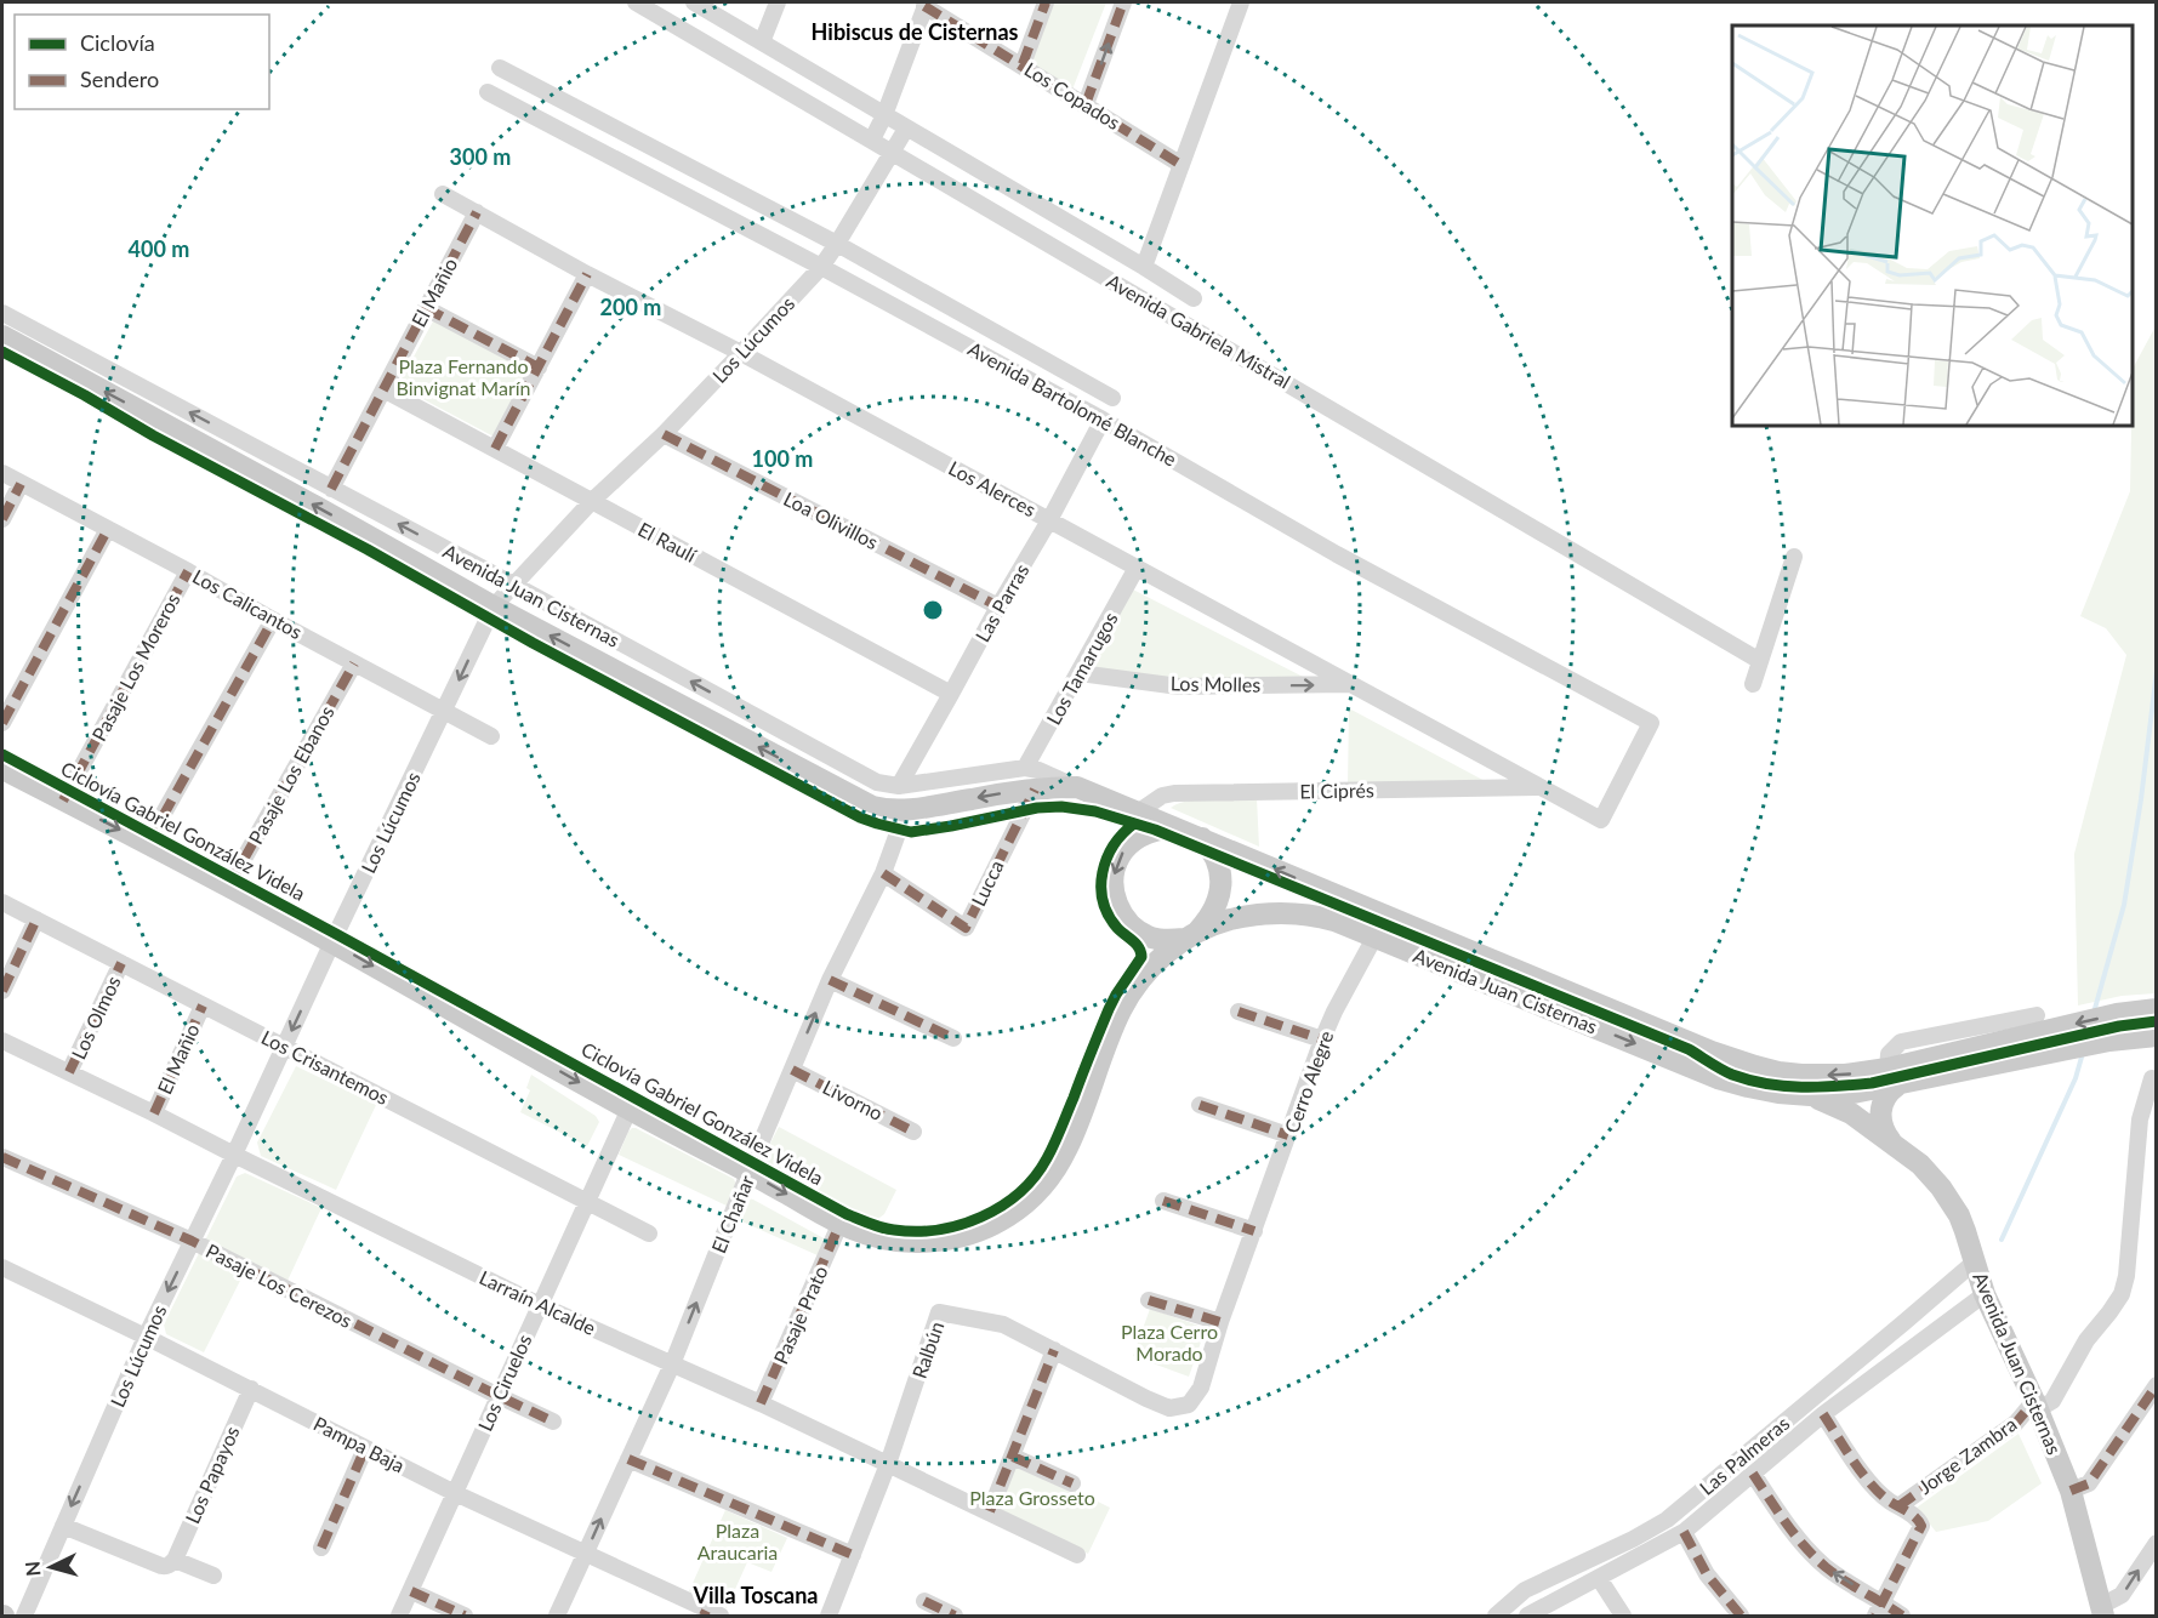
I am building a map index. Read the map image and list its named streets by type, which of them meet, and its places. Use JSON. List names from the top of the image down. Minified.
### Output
{"streets":{"main road":["Avenida Juan Cisternas"],"street":["Los Copados","El Mañio","Avenida Gabriela Mistral","Los Lúcumos","Avenida Bartolomé Blanche","Los Alerces","Loa Olivillos","El Raulí","Las Parras","Los Calicantos","Pasaje Los Moreros","Los Tamarugos","Los Molles","Pasaje Los Ebanos","El Ciprés","Lucca","Los Olmos","Los Crisantemos","Cerro Alegre","Livorno","El Chañar","Pasaje Los Cerezos","Larraín Alcalde","Pasaje Prato","Ralbún","Los Ciruelos","Pampa Baja","Las Palmeras","Jorge Zambra","Los Papayos"],"cycle path":["Ciclovía Gabriel González Videla"]},"crossings":[["El Mañio","Los Alerces"],["El Mañio","El Raulí"],["El Mañio","Avenida Juan Cisternas"],["El Mañio","Los Crisantemos"],["El Mañio","Larraín Alcalde"],["Avenida Gabriela Mistral","Los Lúcumos"],["Los Lúcumos","Avenida Bartolomé Blanche"],["Los Lúcumos","Los Alerces"],["Los Lúcumos","Loa Olivillos"],["Los Lúcumos","El Raulí"],["Los Lúcumos","Avenida Juan Cisternas"],["Los Lúcumos","Los Calicantos"],["Los Lúcumos","Los Crisantemos"],["Los Lúcumos","Pasaje Los Cerezos"],["Los Lúcumos","Larraín Alcalde"],["Los Lúcumos","Pampa Baja"],["Avenida Bartolomé Blanche","Los Alerces"],["Avenida Bartolomé Blanche","Las Parras"],["Los Alerces","Las Parras"],["Los Alerces","Los Tamarugos"],["Los Alerces","Los Molles"],["Los Alerces","El Ciprés"],["Loa Olivillos","Las Parras"],["El Raulí","Las Parras"],["Avenida Juan Cisternas","Las Parras"],["Avenida Juan Cisternas","Los Tamarugos"],["Avenida Juan Cisternas","El Ciprés"],["Avenida Juan Cisternas","Lucca"],["Avenida Juan Cisternas","Cerro Alegre"],["Avenida Juan Cisternas","El Chañar"],["Avenida Juan Cisternas","Las Palmeras"],["Avenida Juan Cisternas","Jorge Zambra"],["Los Calicantos","Pasaje Los Moreros"],["Los Calicantos","Pasaje Los Ebanos"],["Los Tamarugos","Los Molles"],["Lucca","El Chañar"],["Los Olmos","Los Crisantemos"],["Los Olmos","Larraín Alcalde"],["Los Crisantemos","Los Ciruelos"],["Cerro Alegre","Ralbún"],["Livorno","El Chañar"],["El Chañar","Larraín Alcalde"],["El Chañar","Pampa Baja"],["Pasaje Los Cerezos","Los Ciruelos"],["Larraín Alcalde","Pasaje Prato"],["Larraín Alcalde","Ralbún"],["Larraín Alcalde","Los Ciruelos"],["Los Ciruelos","Pampa Baja"],["Pampa Baja","Los Papayos"]],"one_way":["Los Molles","El Chañar"],"districts":["Hibiscus de Cisternas","Villa Toscana"],"parks":["Plaza Fernando Binvignat Marín","Plaza Cerro Morado","Plaza Grosseto","Plaza Araucaria"],"legend":["Ciclovía","Sendero"],"north":"left","rings":["300 m","400 m","200 m","100 m"]}
